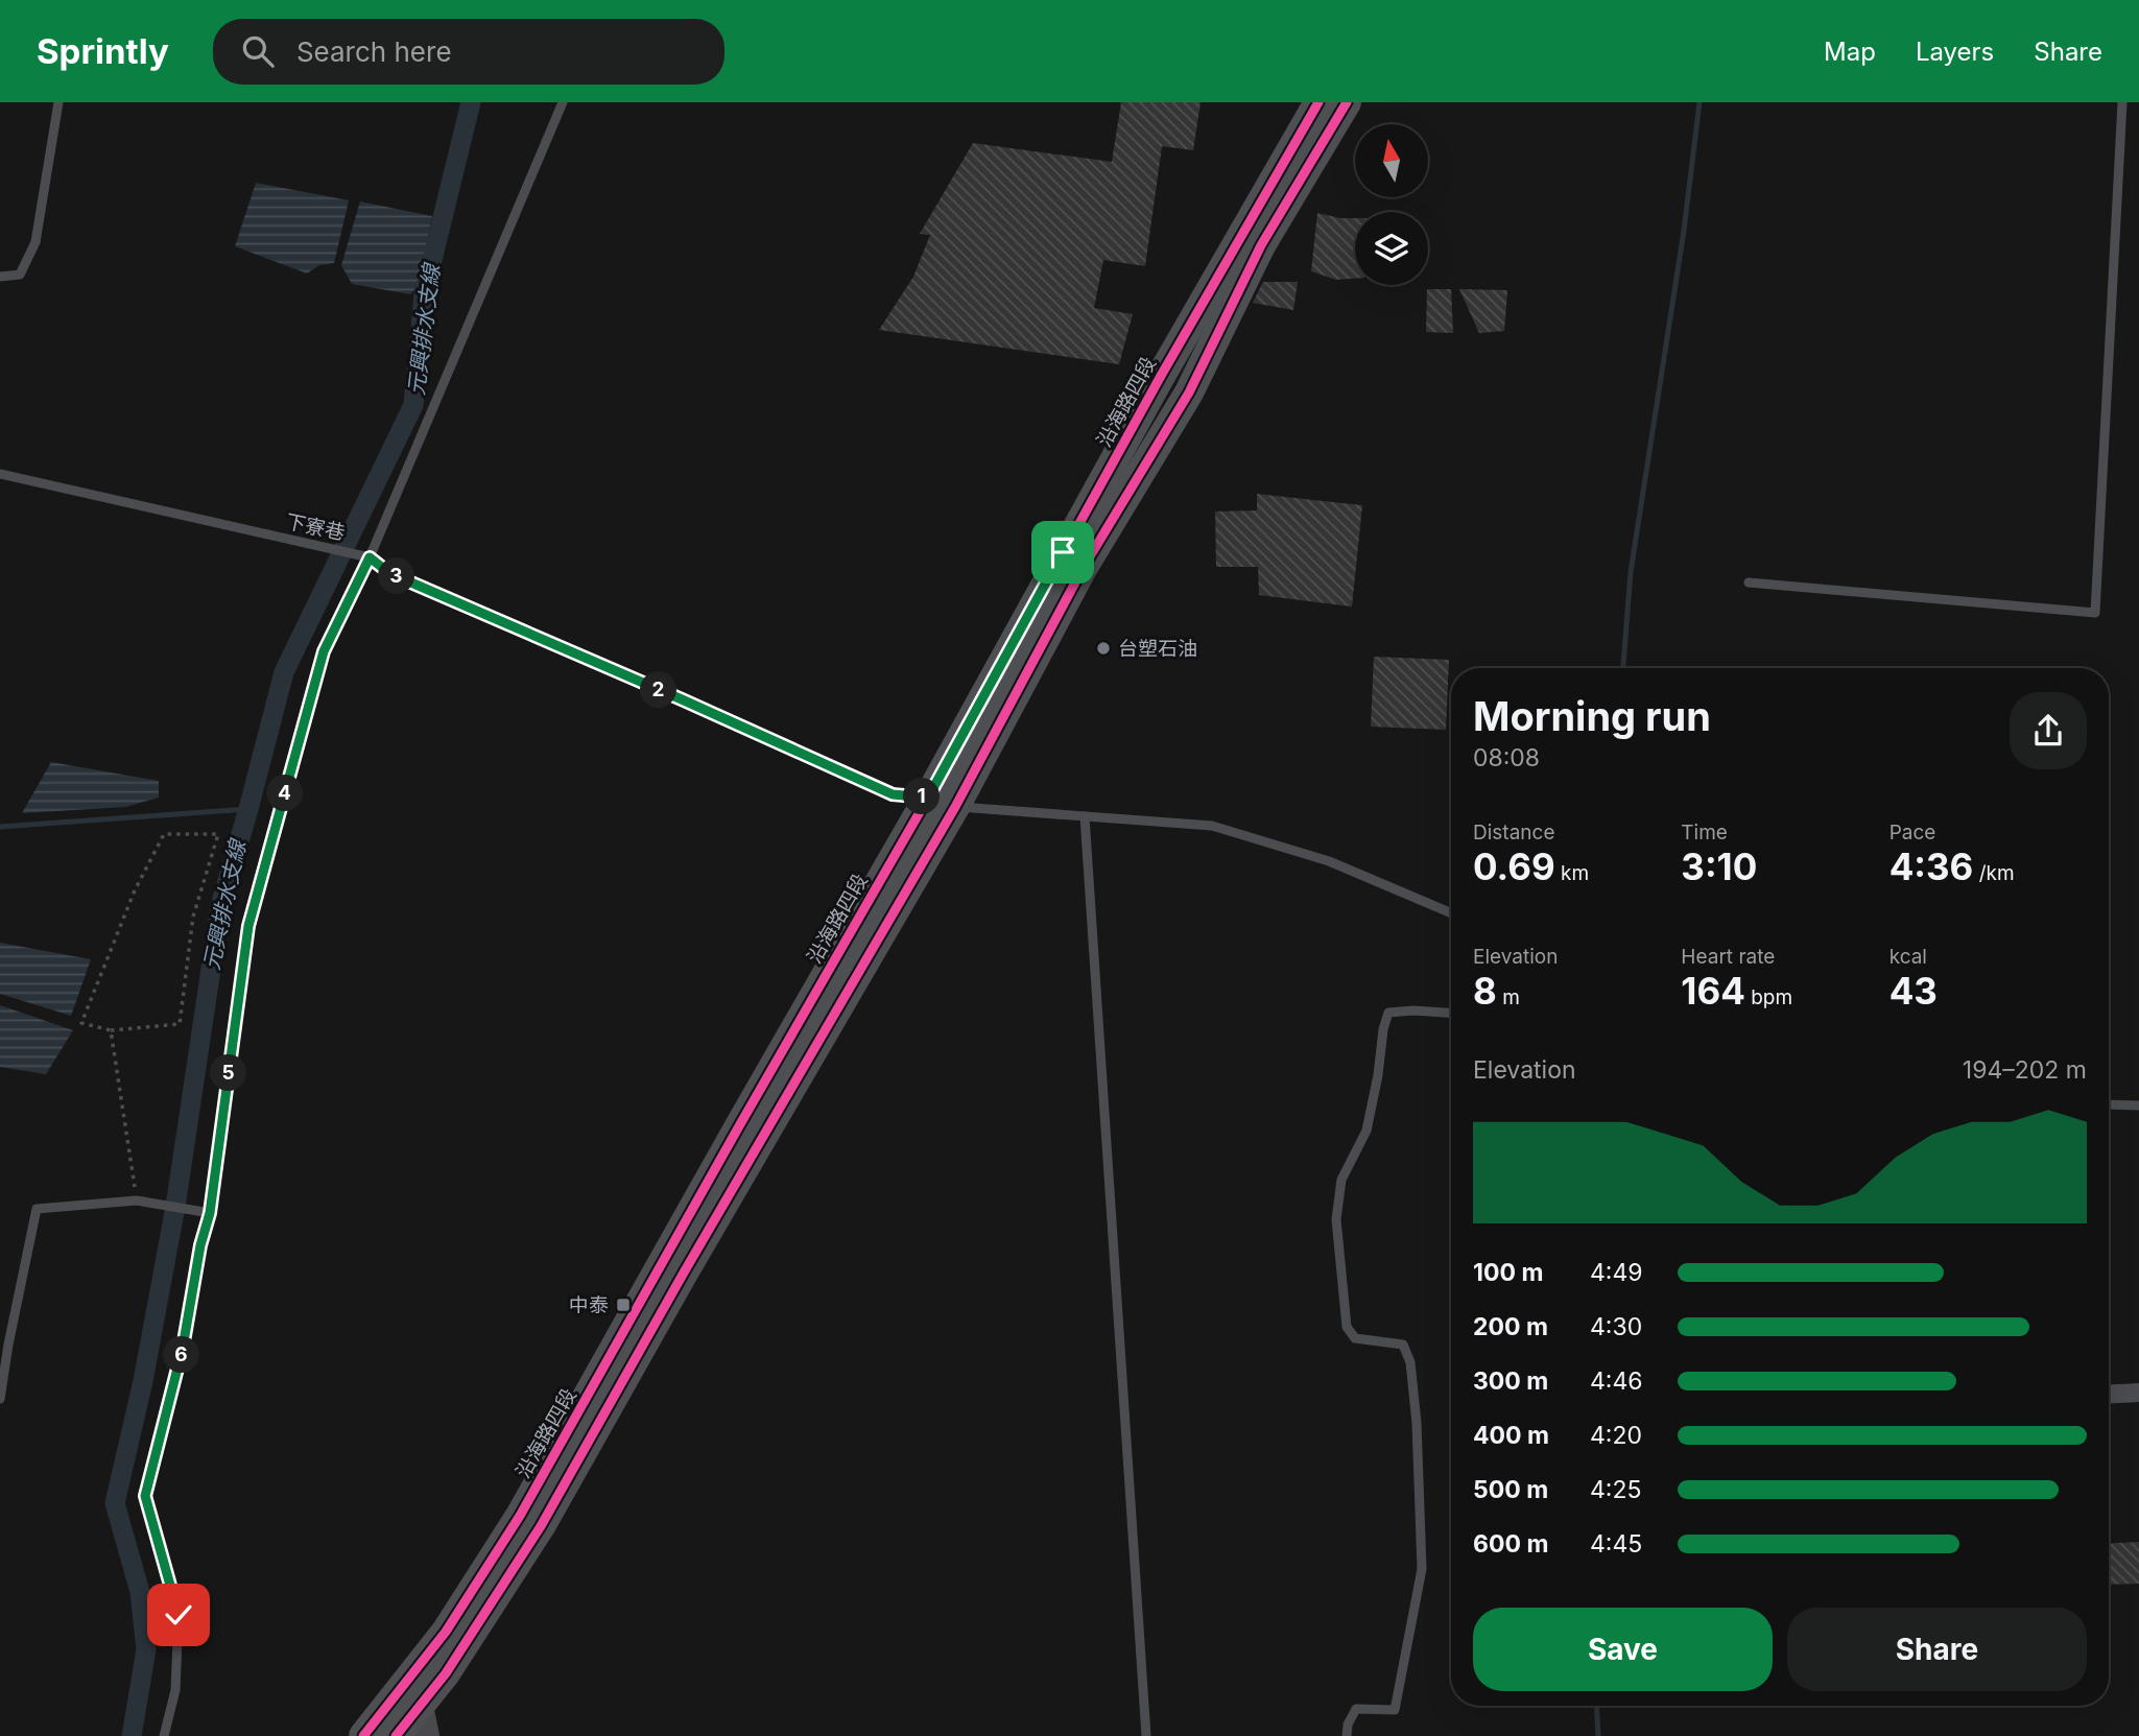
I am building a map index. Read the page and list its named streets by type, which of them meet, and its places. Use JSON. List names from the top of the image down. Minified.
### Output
{"streets":{"main road":["沿海路四段"],"lane":["下寮巷"]},"crossings":[["沿海路四段","下寮巷"]],"water":["元興排水支線"],"places":{"other":["台塑石油"],"transit":["中泰"]},"north":"top","page":{"header":"Sprintly","search":"Search here","nav":["Map","Layers","Share"],"pins":["3","2","4","1","5","6"],"heading":["Morning run","08:08"],"stats":[["Distance","0.69 km"],["Time","3:10"],["Pace","4:36 /km"],["Elevation","8 m"],["Heart rate","164 bpm"],["kcal","43"]],"chart":["Elevation","194–202 m"],"list":[{"name":"100 m","note":"4:49"},{"name":"200 m","note":"4:30"},{"name":"300 m","note":"4:46"},{"name":"400 m","note":"4:20"},{"name":"500 m","note":"4:25"},{"name":"600 m","note":"4:45"}],"buttons":["Save","Share"]}}
